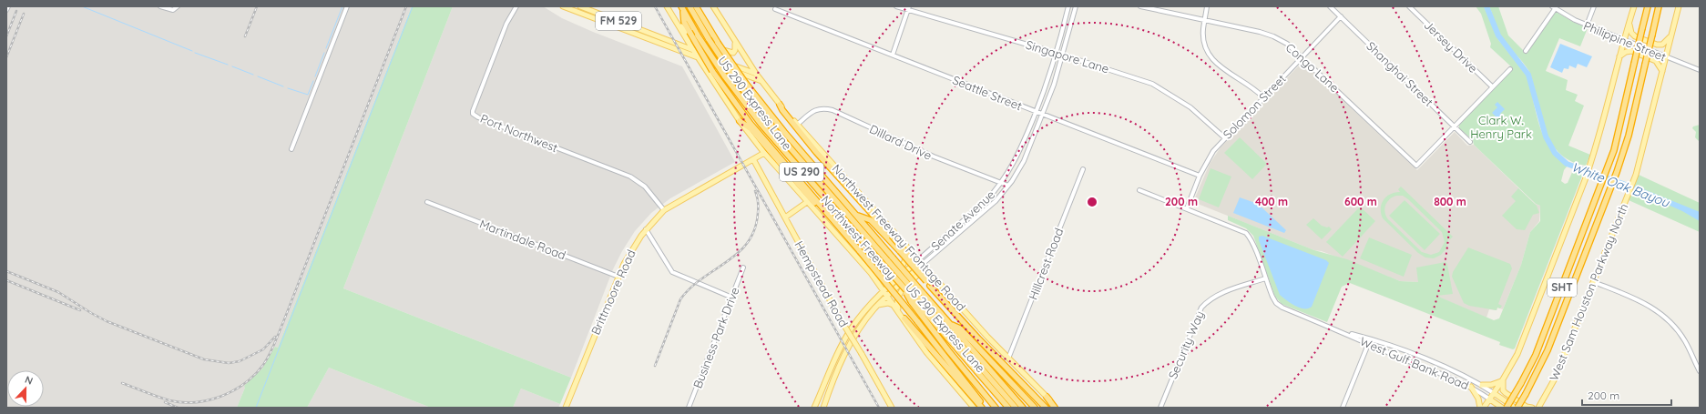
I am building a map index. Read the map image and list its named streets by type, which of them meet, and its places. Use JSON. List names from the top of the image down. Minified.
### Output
{"streets":{"highway":["US 290 Express Lane","US 290","Northwest Freeway","SHT"],"main road":["FM 529","Senate Avenue","Northwest Freeway Frontage Road","Hempstead Road","Brittmoore Road","West Sam Houston Parkway North","West Gulf Bank Road"],"street":["Philippine Street","Jersey Drive","Singapore Lane","Congo Lane","Shanghai Street","Seattle Street","Solomon Street","Port Northwest","Dillard Drive","Martindale Road","Hillcrest Road","Business Park Drive","Security Way"]},"crossings":[["FM 529","Northwest Freeway Frontage Road"],["Philippine Street","West Sam Houston Parkway North"],["Singapore Lane","Solomon Street"],["Singapore Lane","Senate Avenue"],["Congo Lane","Shanghai Street"],["Congo Lane","Solomon Street"],["Shanghai Street","Solomon Street"],["Seattle Street","Solomon Street"],["Seattle Street","Senate Avenue"],["US 290 Express Lane","Northwest Freeway"],["Solomon Street","West Gulf Bank Road"],["Port Northwest","Brittmoore Road"],["Dillard Drive","Senate Avenue"],["Dillard Drive","Northwest Freeway Frontage Road"],["Senate Avenue","Northwest Freeway Frontage Road"],["Northwest Freeway Frontage Road","Hillcrest Road"],["Martindale Road","Brittmoore Road"],["Hempstead Road","Brittmoore Road"],["SHT","West Gulf Bank Road"],["Security Way","West Gulf Bank Road"]],"water":["White Oak Bayou"],"parks":["Clark W. Henry Park"],"scale_bar":"200 m","north":"top","rings":["200 m","400 m","600 m","800 m"]}
